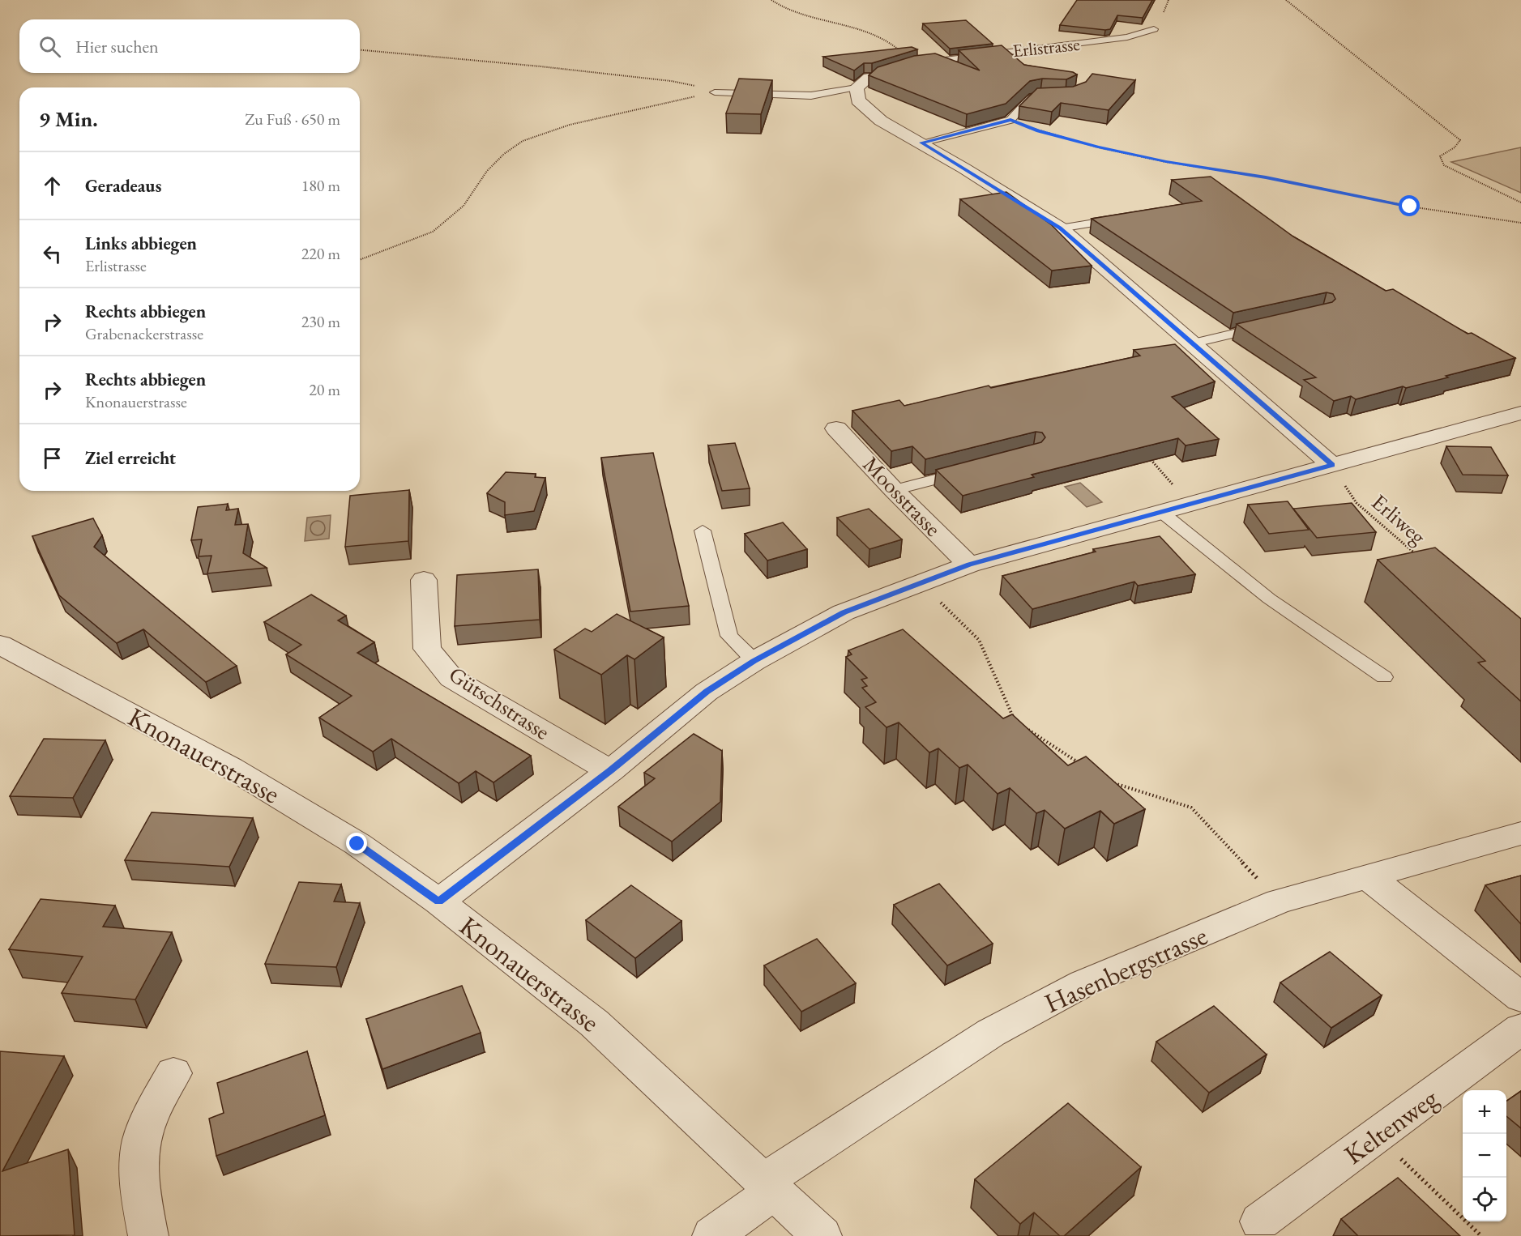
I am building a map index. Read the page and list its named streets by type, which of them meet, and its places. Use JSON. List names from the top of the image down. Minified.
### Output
{"streets":{"street":["Moosstrasse","Gütschstrasse","Knonauerstrasse","Hasenbergstrasse","Keltenweg"],"lane":["Erlistrasse"],"path":["Erliweg"]},"crossings":[["Knonauerstrasse","Hasenbergstrasse"]],"page":{"search":"Hier suchen","heading":["9 Min.","Zu Fuß · 650 m"],"list":[["Geradeaus","180 m"],["Links abbiegen","Erlistrasse","220 m"],["Rechts abbiegen","Grabenackerstrasse","230 m"],["Rechts abbiegen","Knonauerstrasse","20 m"],"Ziel erreicht"],"map_buttons":["+","−"]}}
